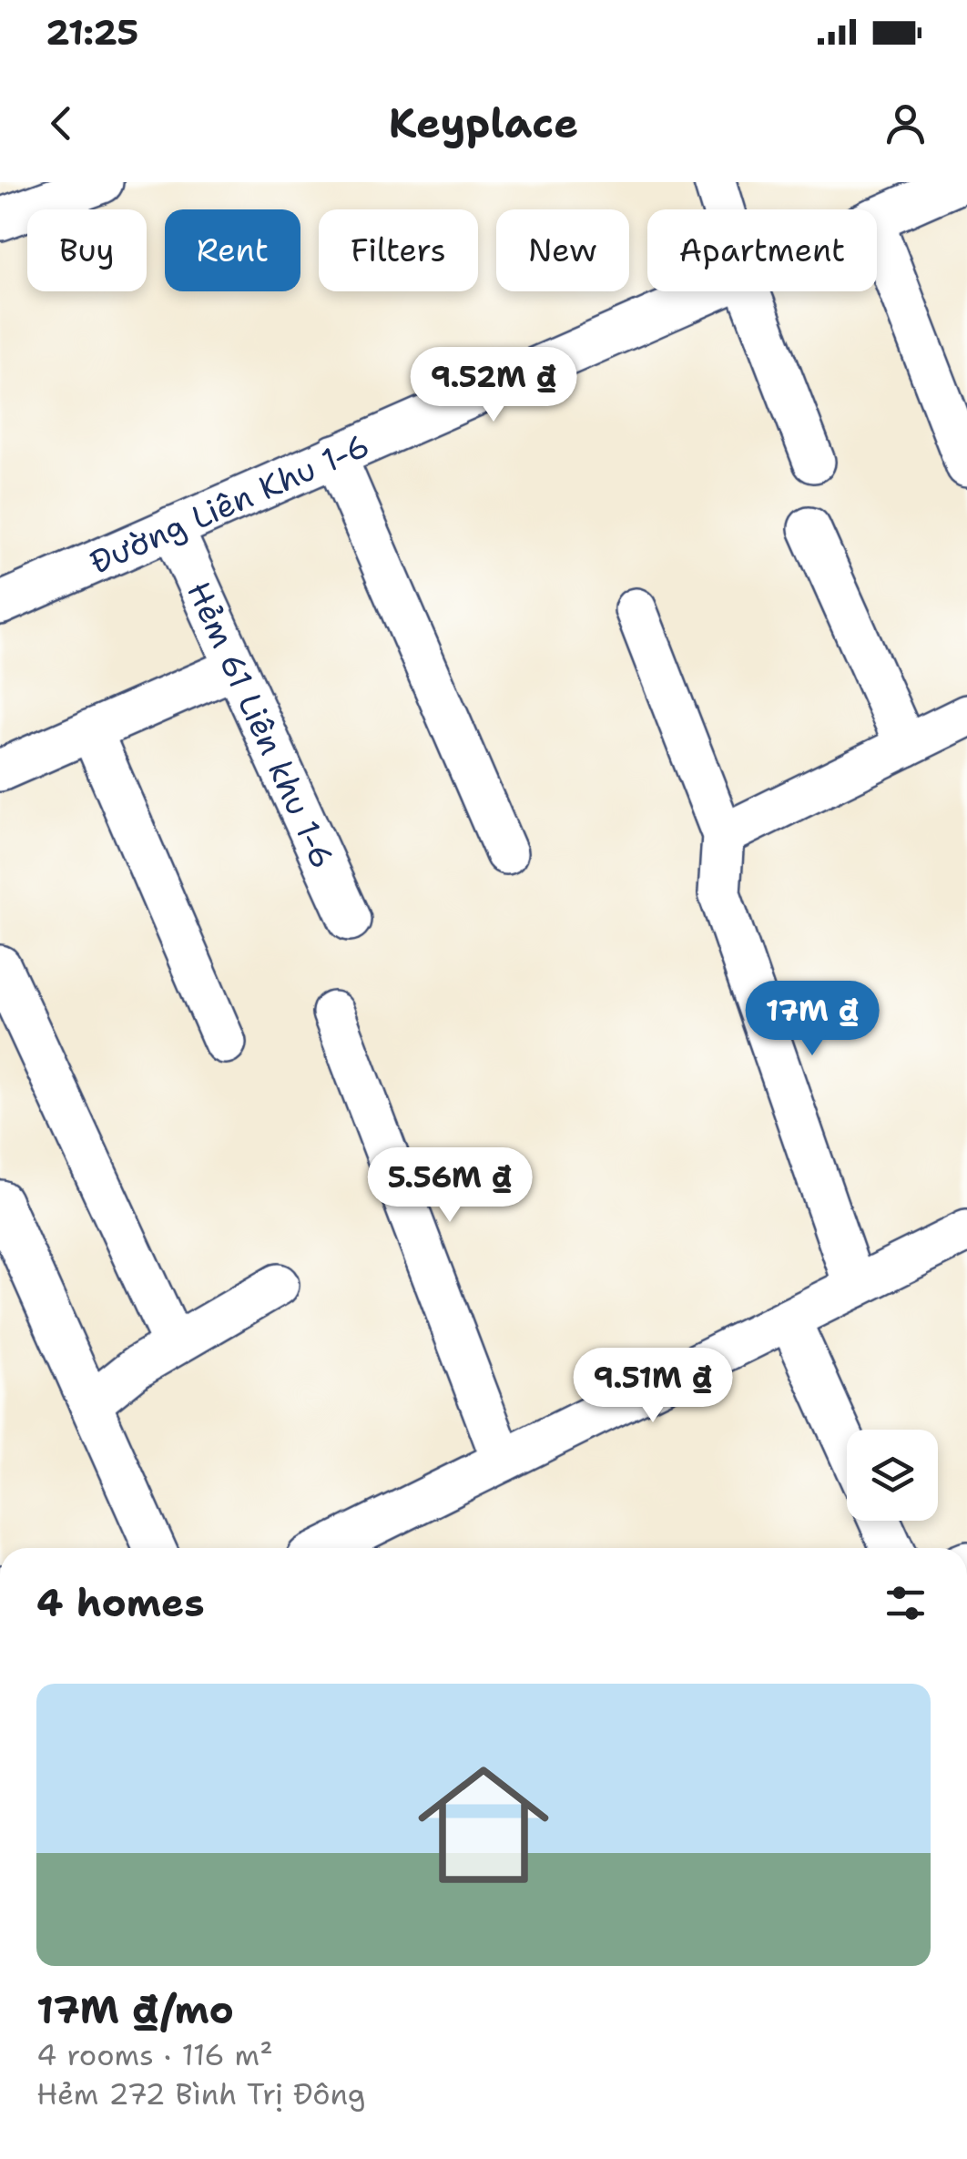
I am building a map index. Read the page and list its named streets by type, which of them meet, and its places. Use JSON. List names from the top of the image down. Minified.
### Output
{"streets":{"street":["Đường Liên Khu 1-6","Hẻm 61 Liên khu 1-6"]},"crossings":[["Đường Liên Khu 1-6","Hẻm 61 Liên khu 1-6"]],"page":{"status":"21:25","header":"Keyplace","chip":["Buy","Rent","Filters","New","Apartment"],"price":["9.52M ₫","17M ₫","5.56M ₫","9.51M ₫"],"heading":"4 homes","list":[{"name":"17M ₫/mo","note":"4 rooms · 116 m² · Hẻm 272 Bình Trị Đông"}]}}
